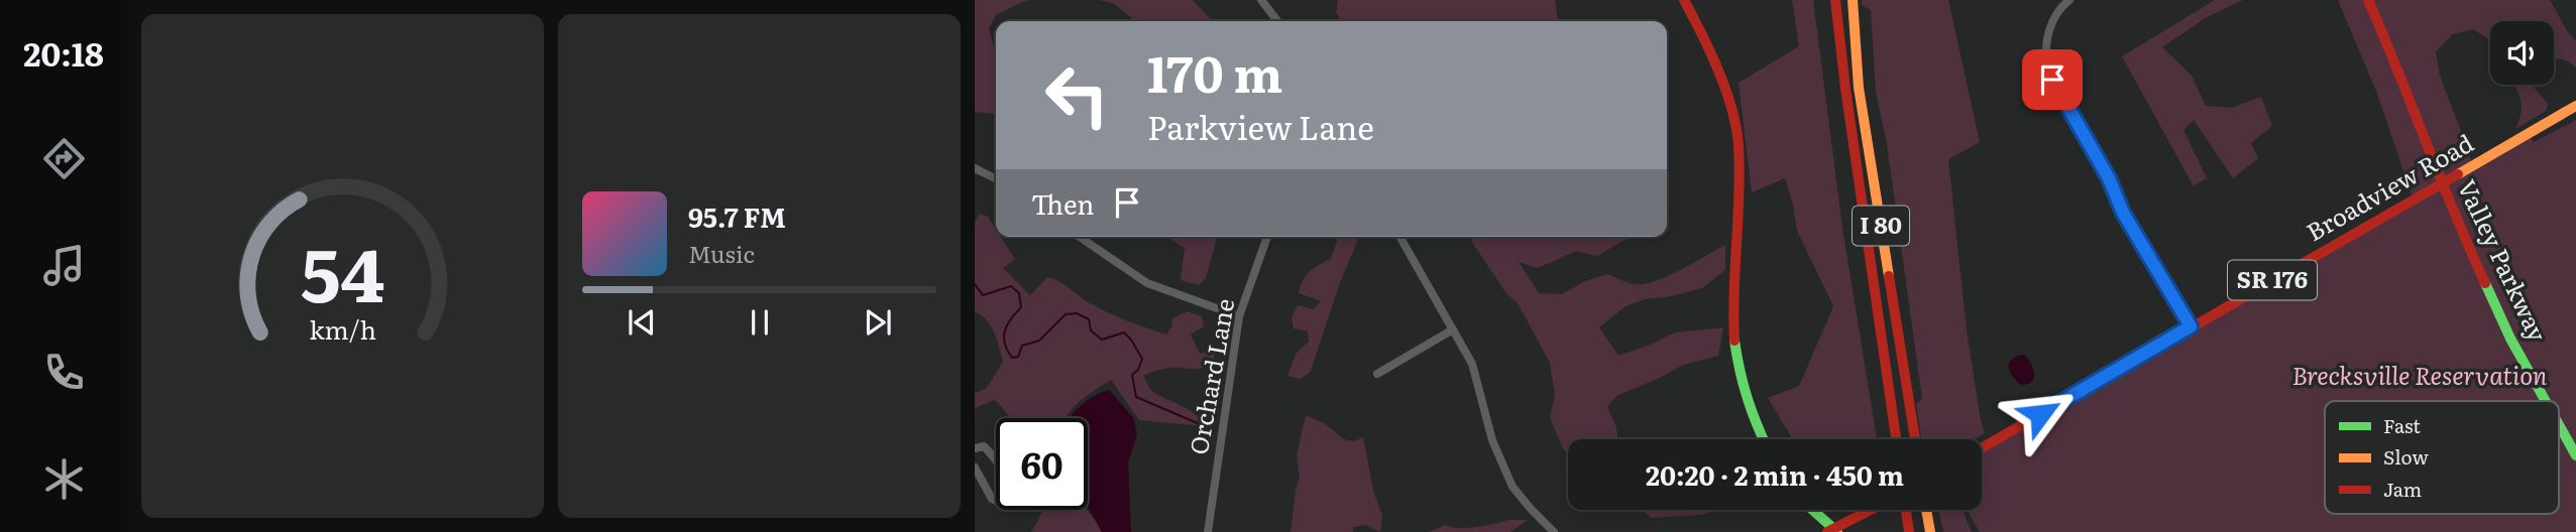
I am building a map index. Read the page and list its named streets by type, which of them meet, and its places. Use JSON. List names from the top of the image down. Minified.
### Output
{"streets":{"main road":["Broadview Road","I 80","Valley Parkway","SR 176"],"street":["Orchard Lane"]},"crossings":[["Broadview Road","Valley Parkway"]],"parks":["Brecksville Reservation"],"legend":["Fast","Slow","Jam"],"page":{"tabs":"20:18","turn":["170 m","Parkview Lane"],"then":"Then","song":["95.7 FM","Music"],"limit":"60","trip":"20:20 · 2 min · 450 m","gauge":["54","km/h"]}}
